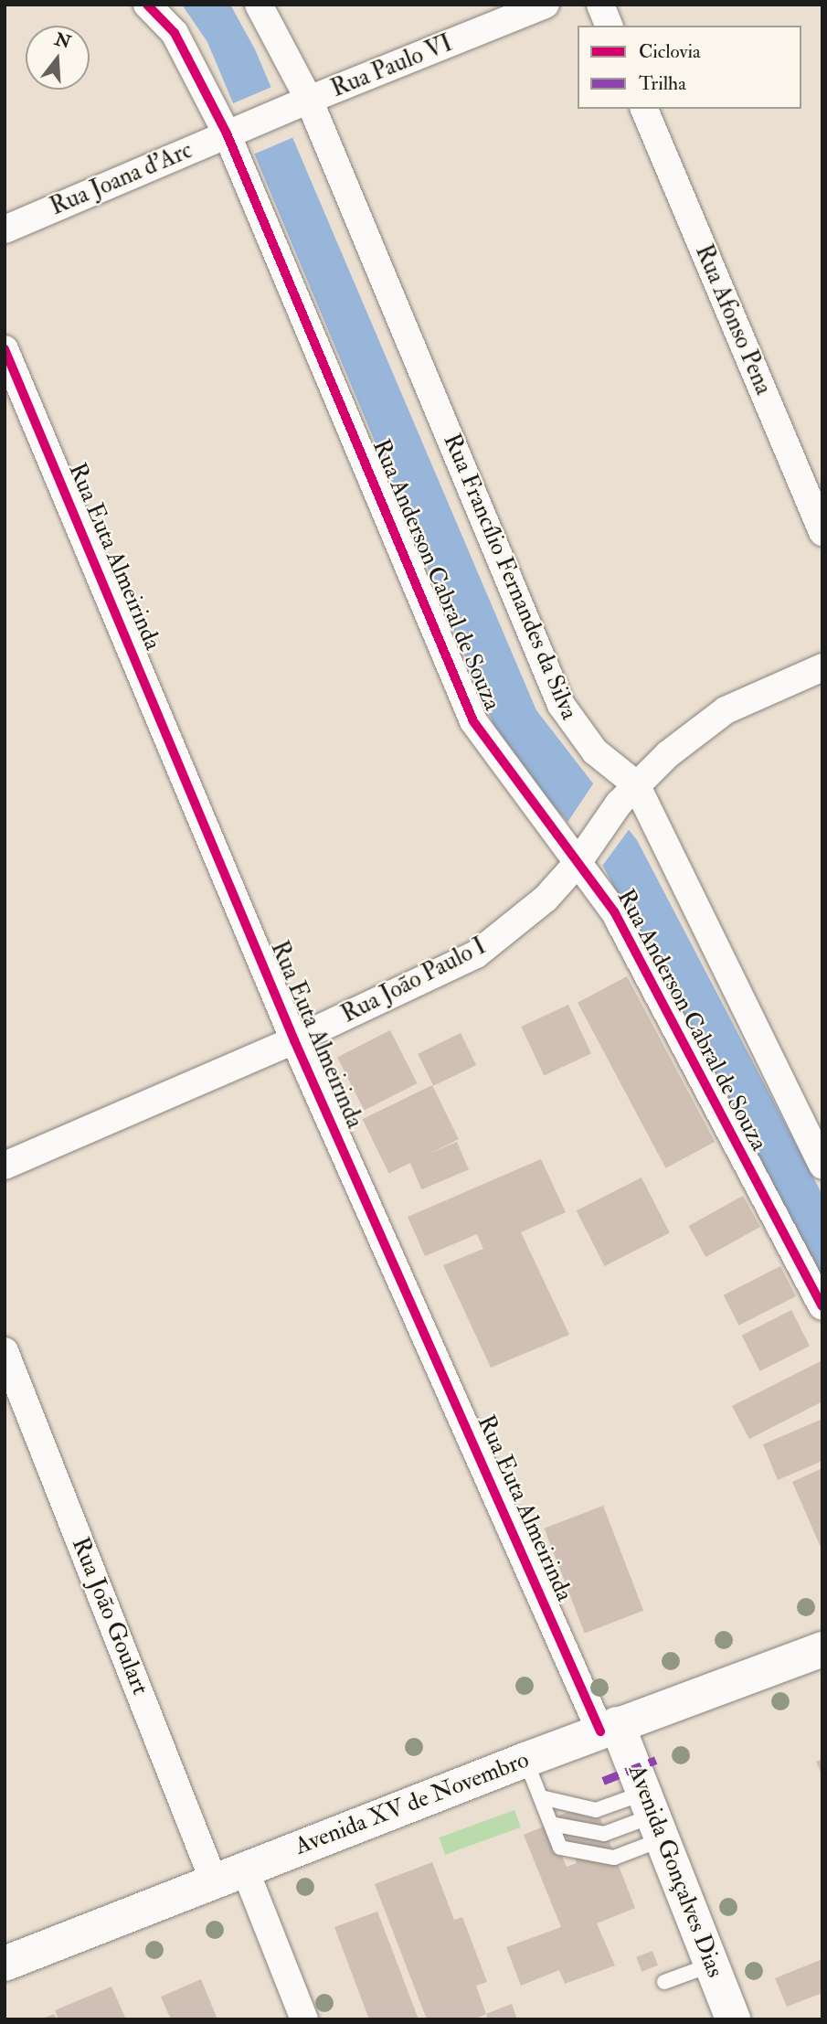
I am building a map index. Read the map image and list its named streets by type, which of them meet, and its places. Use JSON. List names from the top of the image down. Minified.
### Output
{"streets":{"street":["Rua Paulo VI","Rua Joana d'Arc","Rua Afonso Pena","Rua Euta Almeirinda","Rua Anderson Cabral de Souza","Rua Francílio Fernandes da Silva","Rua João Paulo I","Rua João Goulart","Avenida XV de Novembro","Avenida Gonçalves Dias"]},"crossings":[["Rua Paulo VI","Rua Joana d'Arc"],["Rua Paulo VI","Rua Anderson Cabral de Souza"],["Rua Paulo VI","Rua Francílio Fernandes da Silva"],["Rua Joana d'Arc","Rua Anderson Cabral de Souza"],["Rua Euta Almeirinda","Rua João Paulo I"],["Rua Euta Almeirinda","Avenida XV de Novembro"],["Rua Euta Almeirinda","Avenida Gonçalves Dias"],["Rua Anderson Cabral de Souza","Rua João Paulo I"],["Rua Francílio Fernandes da Silva","Rua João Paulo I"],["Rua João Goulart","Avenida XV de Novembro"],["Avenida XV de Novembro","Avenida Gonçalves Dias"]],"legend":["Ciclovia","Trilha"],"north":"top"}
